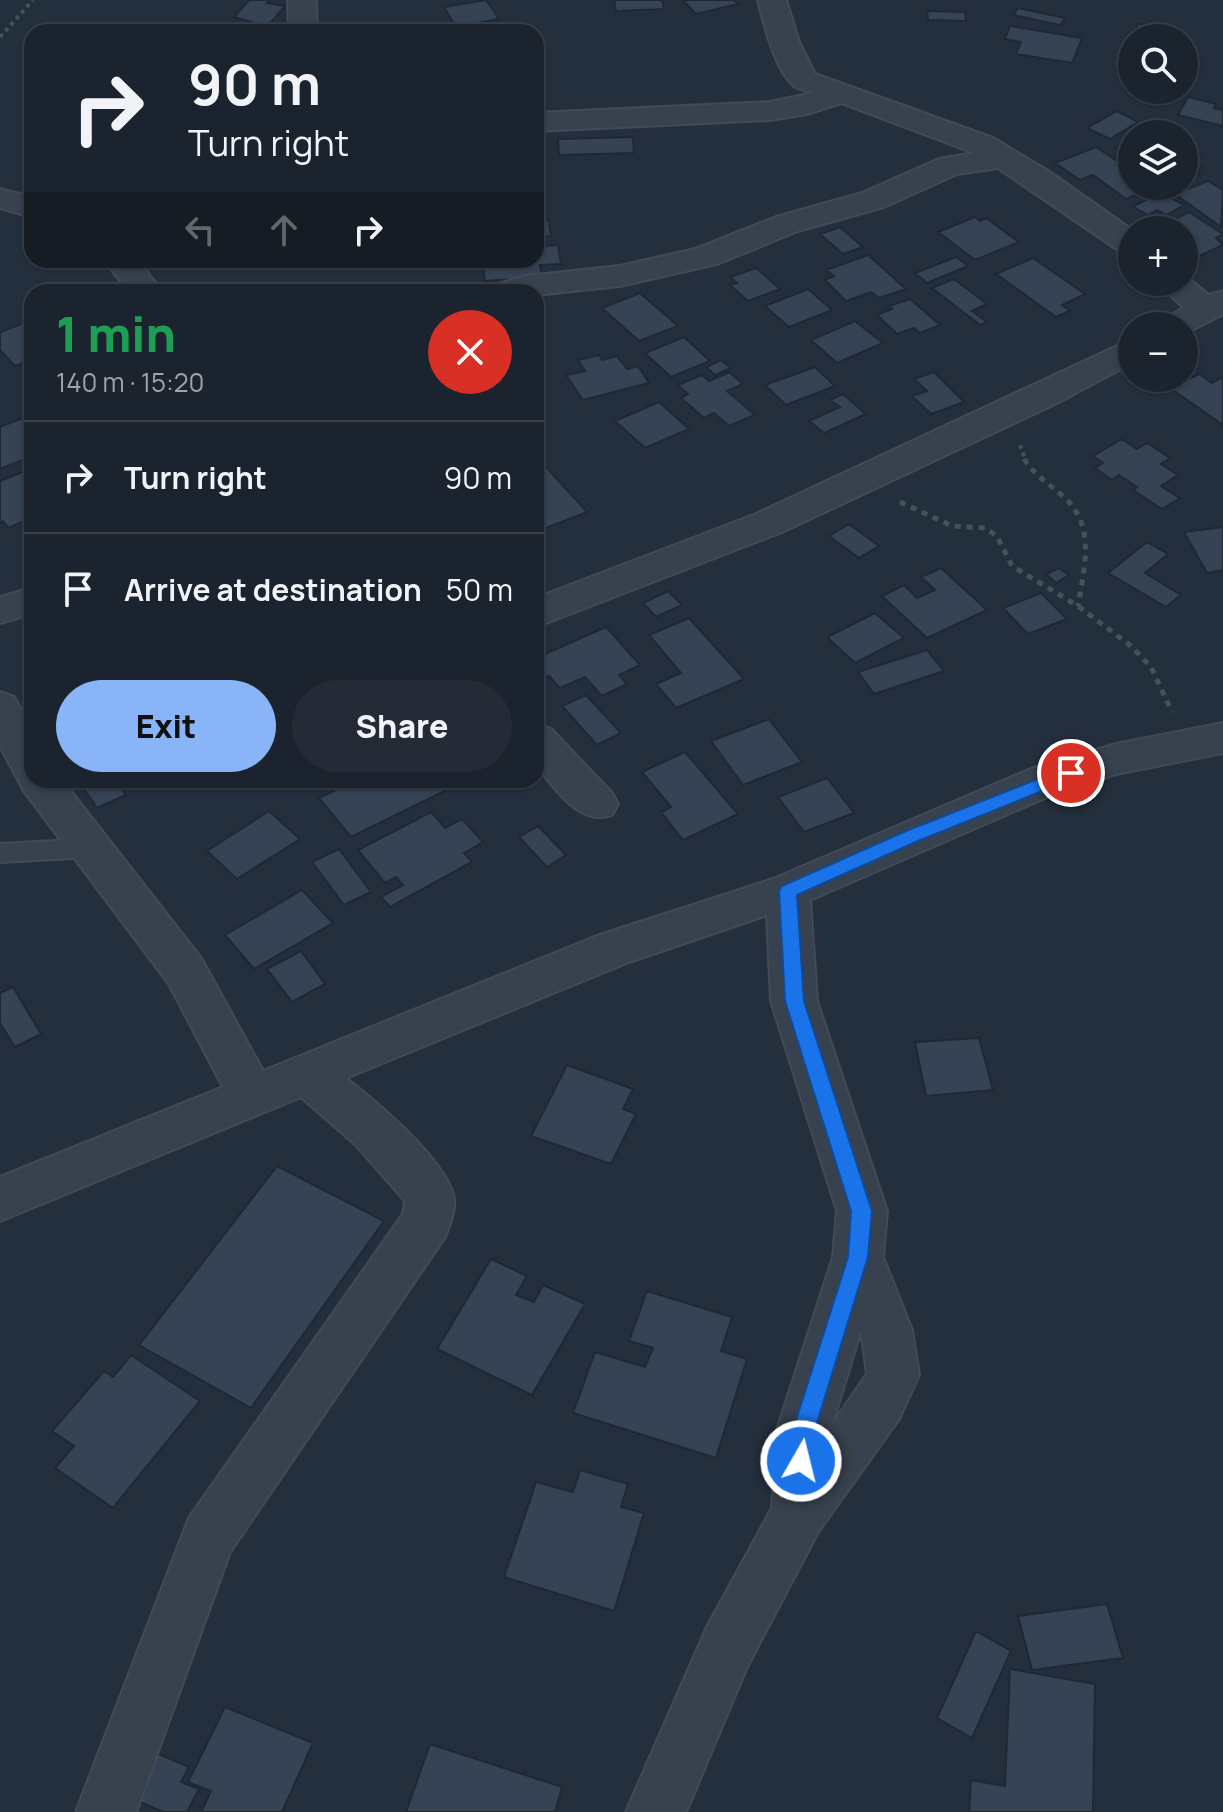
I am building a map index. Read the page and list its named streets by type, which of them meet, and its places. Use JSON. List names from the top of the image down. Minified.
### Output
{"page":{"map_buttons":["+","−"],"turn":["90 m","Turn right"],"heading":["1 min","140 m · 15:20"],"list":[{"name":"Turn right","value":"90 m"},{"name":"Arrive at destination","value":"50 m"}],"buttons":["Exit","Share"]}}
